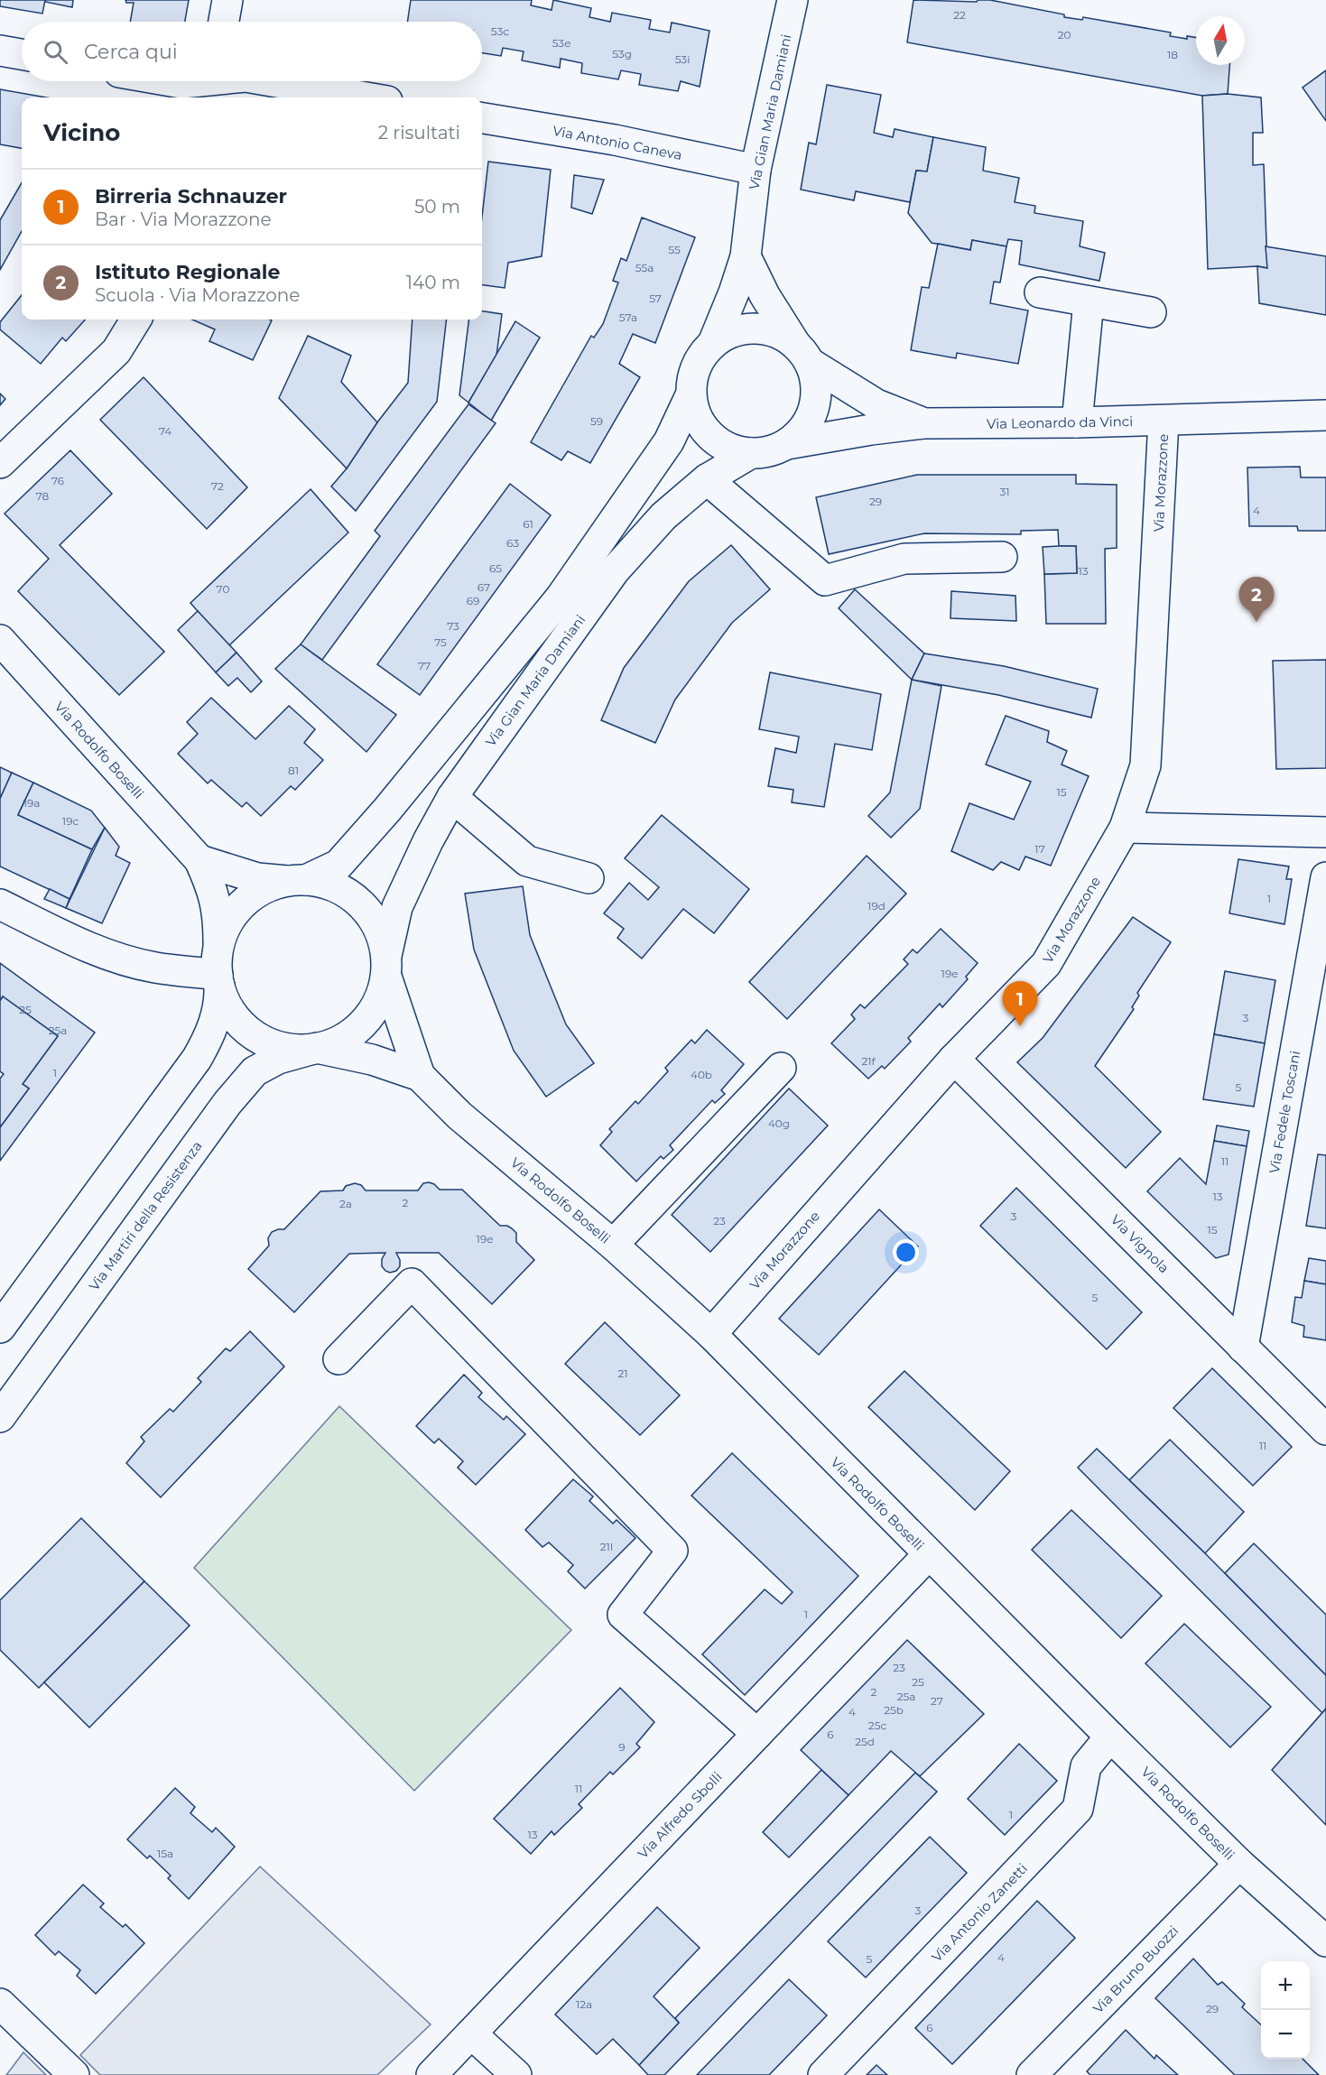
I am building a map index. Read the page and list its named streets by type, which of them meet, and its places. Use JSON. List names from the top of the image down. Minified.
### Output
{"streets":{"street":["Via Gian Maria Damiani","Via Antonio Caneva","Via Leonardo da Vinci","Via Morazzone","Via Rodolfo Boselli","Via Fedele Toscani","Via Martiri della Resistenza","Via Vignola","Via Alfredo Sbolli","Via Antonio Zanetti","Via Bruno Buozzi"]},"crossings":[["Via Gian Maria Damiani","Via Antonio Caneva"],["Via Gian Maria Damiani","Via Leonardo da Vinci"],["Via Gian Maria Damiani","Via Rodolfo Boselli"],["Via Gian Maria Damiani","Via Martiri della Resistenza"],["Via Leonardo da Vinci","Via Morazzone"],["Via Morazzone","Via Rodolfo Boselli"],["Via Morazzone","Via Vignola"],["Via Rodolfo Boselli","Via Martiri della Resistenza"],["Via Rodolfo Boselli","Via Alfredo Sbolli"],["Via Rodolfo Boselli","Via Antonio Zanetti"],["Via Rodolfo Boselli","Via Bruno Buozzi"],["Via Fedele Toscani","Via Vignola"]],"house_numbers":["22","53c","20","53e","53g","18","53i","55","55a","57","57a","59","74","76","72","31","78","29","4","61","63","65","13","67","70","69","73","75","77","81","15","19a","19c","17","1","19d","19e","25","3","25a","21f","1","40b","5","40g","11","13","2","2a","3","23","15","19e","5","21","11","21l","1","23","25","2","25a","27","25b","4","25c","6","25d","9","11","1","13","15a","3","4","5","12a","29","6"],"north":"top","page":{"search":"Cerca qui","heading":["Vicino","2 risultati"],"list":[{"mark":"1","name":"Birreria Schnauzer","note":"Bar · Via Morazzone","value":"50 m"},{"mark":"2","name":"Istituto Regionale","note":"Scuola · Via Morazzone","value":"140 m"}],"pins":["2","1"],"map_buttons":["+","−"]}}
